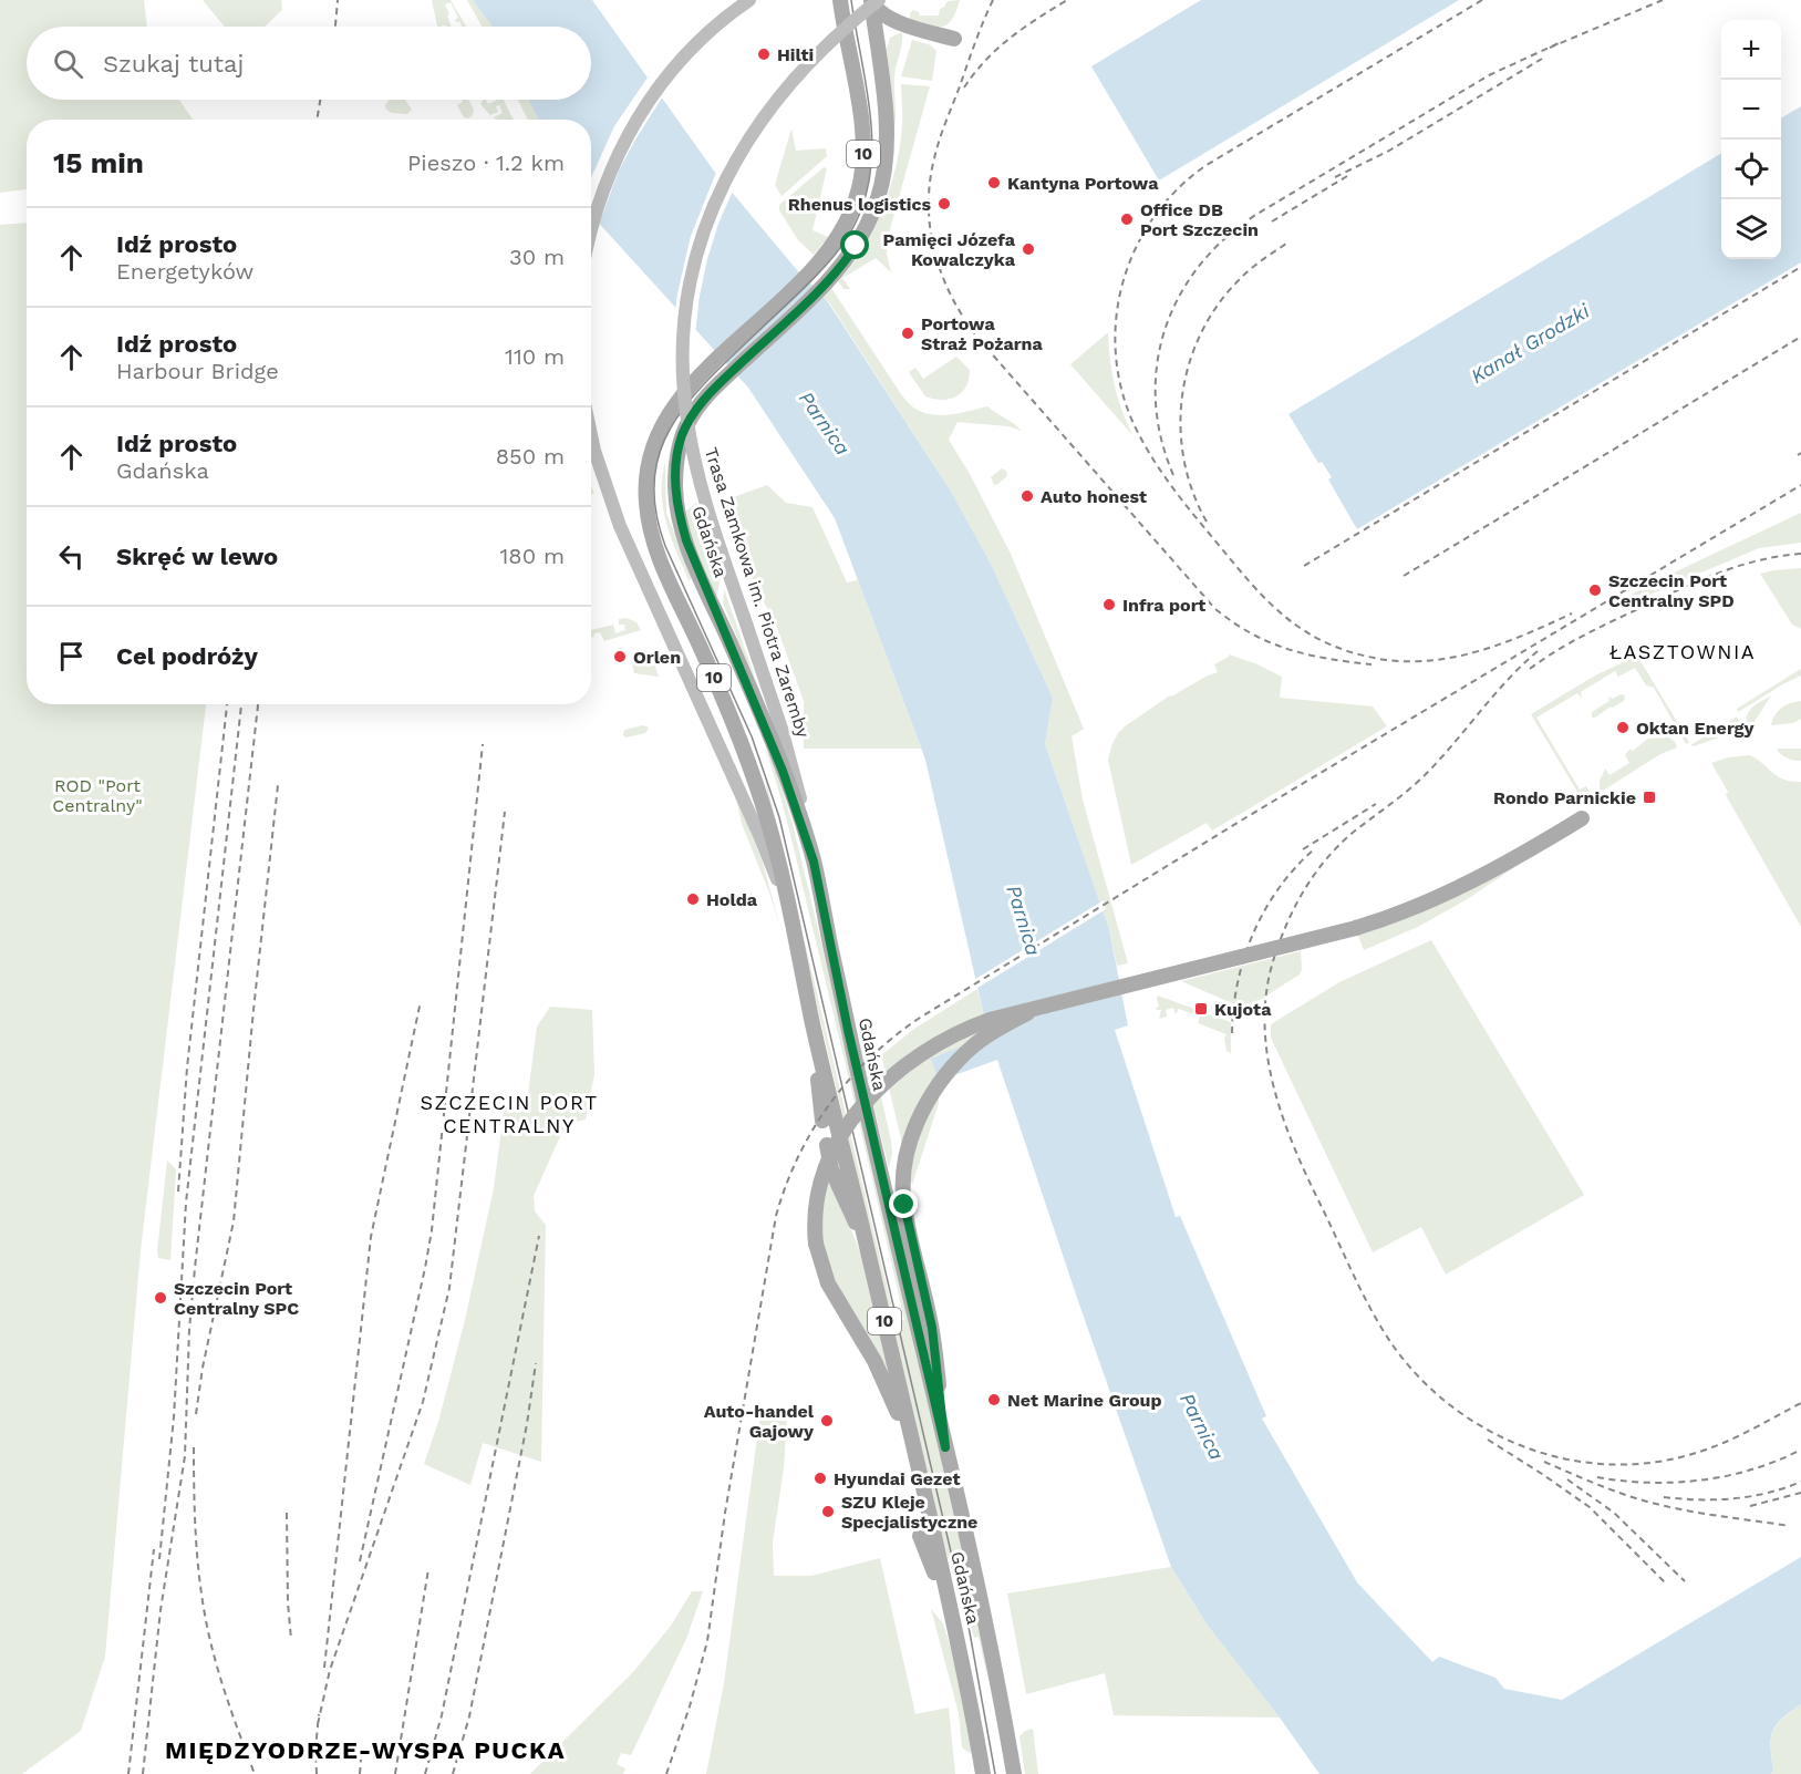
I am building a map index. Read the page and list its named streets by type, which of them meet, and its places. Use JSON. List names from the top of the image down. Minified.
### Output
{"streets":{"main road":["10","Gdańska","Trasa Zamkowa im. Piotra Zaremby"]},"crossings":[["10","Gdańska"],["10","Trasa Zamkowa im. Piotra Zaremby"],["Gdańska","Trasa Zamkowa im. Piotra Zaremby"]],"districts":["ŁASZTOWNIA","SZCZECIN PORT CENTRALNY","MIĘDZYODRZE-WYSPA PUCKA"],"water":["Kanał Grodzki","Parnica"],"parks":["ROD \"Port Centralny\""],"places":{"other":["Hilti","Kantyna Portowa","Rhenus logistics","Office DB Port Szczecin","Pamięci Józefa Kowalczyka","Portowa Straż Pożarna","Auto honest","Szczecin Port Centralny SPD","Infra port","Orlen","Oktan Energy","Holda","Szczecin Port Centralny SPC","Net Marine Group","Auto-handel Gajowy","Hyundai Gezet","SZU Kleje Specjalistyczne"],"transit":["Rondo Parnickie","Kujota"]},"page":{"map_buttons":["+","−"],"search":"Szukaj tutaj","heading":["15 min","Pieszo · 1.2 km"],"list":[["Idź prosto","Energetyków","30 m"],["Idź prosto","Harbour Bridge","110 m"],["Idź prosto","Gdańska","850 m"],["Skręć w lewo","180 m"],"Cel podróży"]}}
